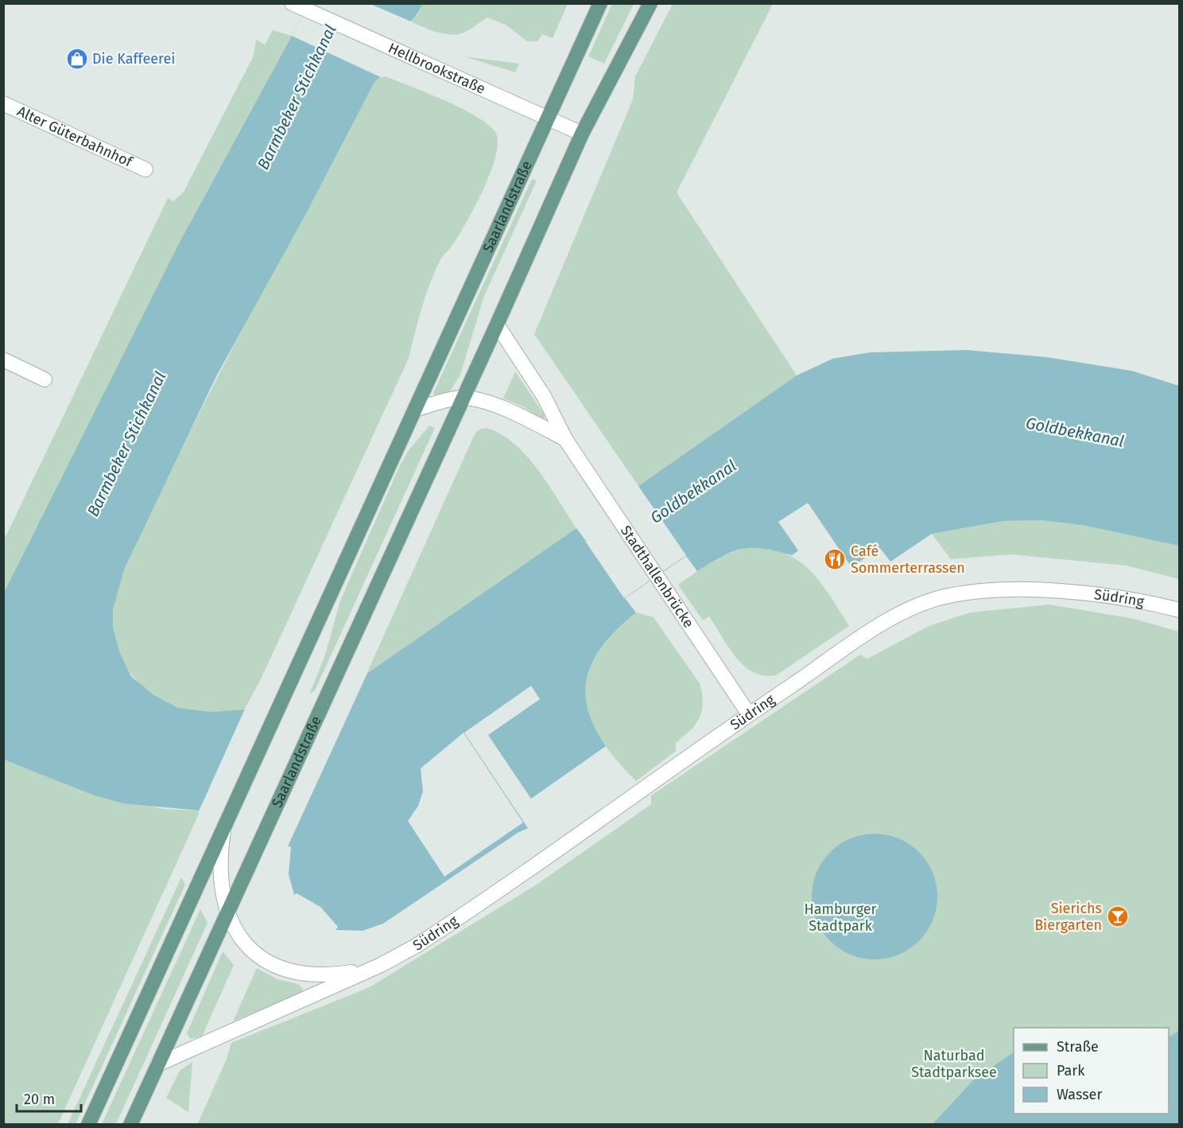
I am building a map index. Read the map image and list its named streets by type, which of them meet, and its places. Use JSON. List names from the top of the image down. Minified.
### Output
{"streets":{"main road":["Saarlandstraße"],"street":["Hellbrookstraße","Alter Güterbahnhof","Stadthallenbrücke","Südring"]},"crossings":[["Hellbrookstraße","Saarlandstraße"],["Saarlandstraße","Stadthallenbrücke"],["Saarlandstraße","Südring"],["Stadthallenbrücke","Südring"]],"water":["Barmbeker Stichkanal","Goldbekkanal"],"parks":["Hamburger Stadtpark","Naturbad Stadtparksee"],"places":{"shop":["Die Kaffeerei"],"restaurant":["Café Sommerterrassen"],"bar":["Sierichs Biergarten"]},"legend":["Straße","Park","Wasser"],"scale_bar":"20 m"}
